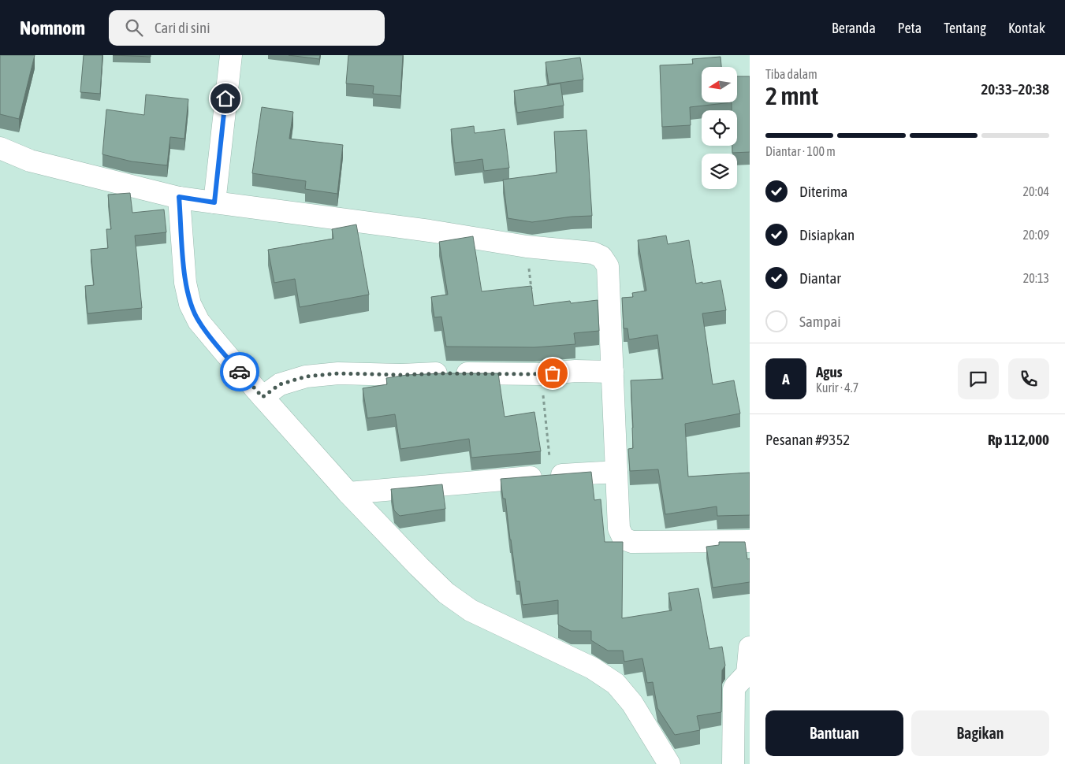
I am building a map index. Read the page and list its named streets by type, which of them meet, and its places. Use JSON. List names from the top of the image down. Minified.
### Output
{"north":"left","page":{"header":"Nomnom","search":"Cari di sini","nav":["Beranda","Peta","Tentang","Kontak"],"heading":["2 mnt","Tiba dalam","20:33–20:38"],"panel":["Agus","Kurir · 4.7","Pesanan #9352","Rp 112,000"],"bar":"Diantar · 100 m","list":[["Diterima","20:04"],["Disiapkan","20:09"],["Diantar","20:13"],"Sampai"],"round":"A","buttons":["Bantuan","Bagikan"]}}
